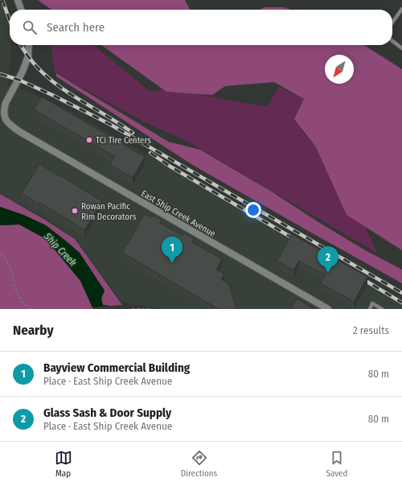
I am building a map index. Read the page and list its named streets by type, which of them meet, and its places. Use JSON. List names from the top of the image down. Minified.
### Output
{"streets":{"street":["East Ship Creek Avenue"]},"water":["Ship Creek"],"places":["TCi Tire Centers","Rowan Pacific Rim Decorators"],"north":"bottom left","page":{"search":"Search here","pins":["1","2"],"heading":["Nearby","2 results"],"list":[{"mark":"1","name":"Bayview Commercial Building","note":"Place · East Ship Creek Avenue","value":"80 m"},{"mark":"2","name":"Glass Sash & Door Supply","note":"Place · East Ship Creek Avenue","value":"80 m"}],"nav":["Map","Directions","Saved"]}}
